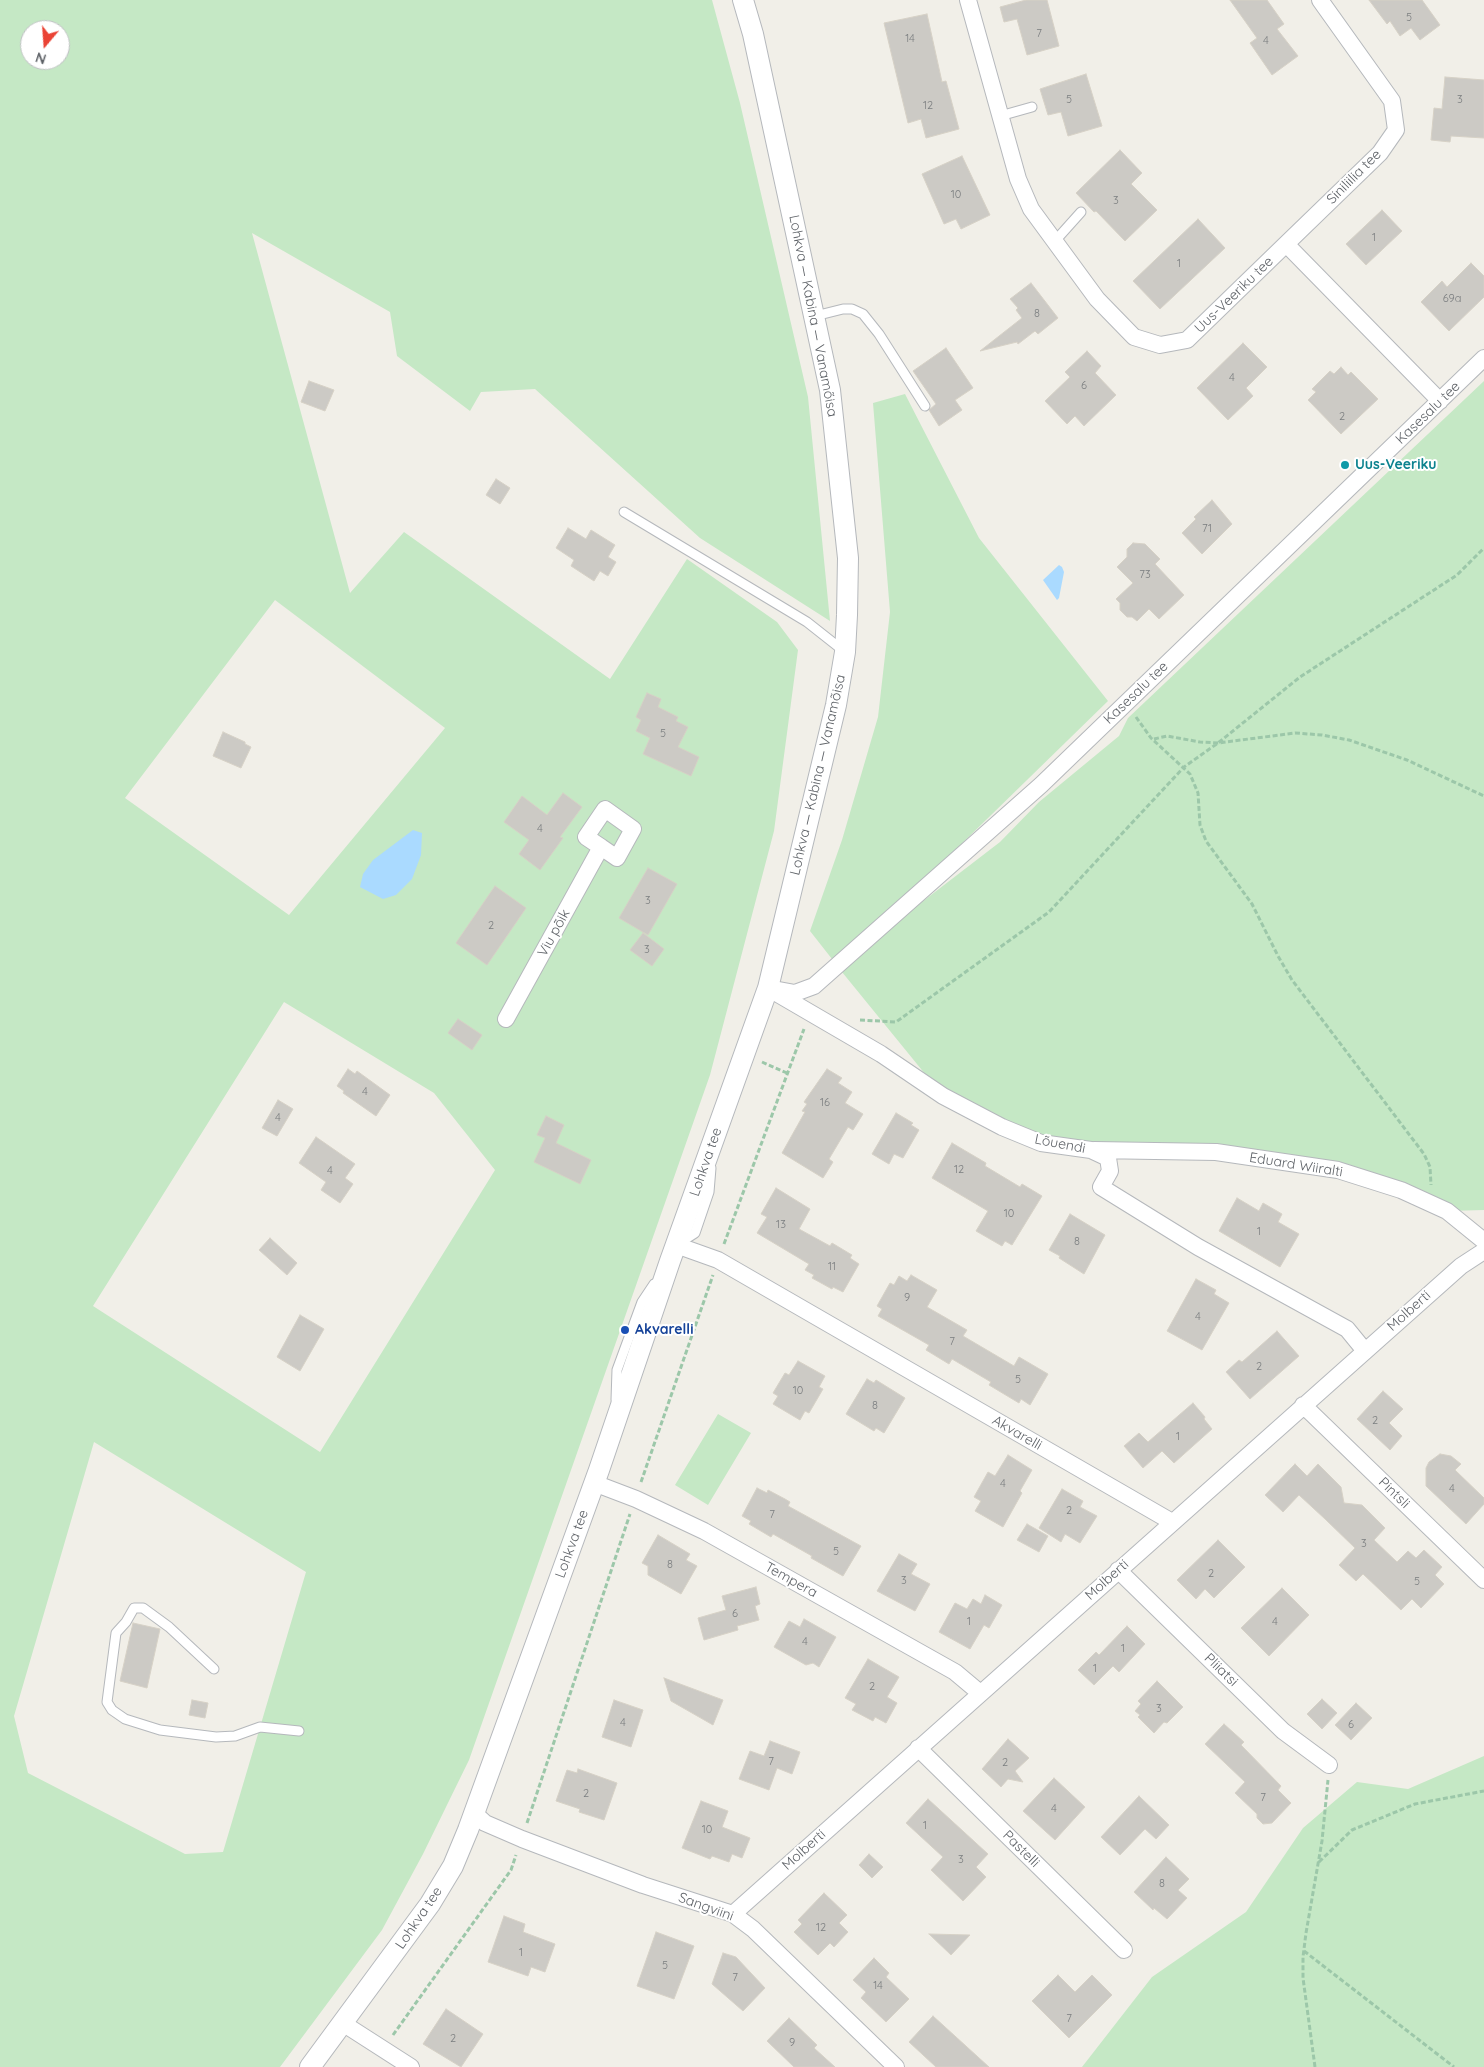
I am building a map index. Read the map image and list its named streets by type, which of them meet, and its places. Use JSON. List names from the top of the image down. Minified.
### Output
{"streets":{"street":["Siniliilia tee","Uus-Veeriku tee","Lohkva — Kabina — Vanamõisa","Kasesalu tee","Viu põik","Lõuendi","Lohkva tee","Eduard Wiiralti","Molberti","Akvarelli","Pintsli","Tempera","Pliiatsi","Pastelli","Sangviini"]},"crossings":[["Siniliilia tee","Uus-Veeriku tee"],["Lohkva — Kabina — Vanamõisa","Kasesalu tee"],["Lohkva — Kabina — Vanamõisa","Lõuendi"],["Lohkva — Kabina — Vanamõisa","Lohkva tee"],["Kasesalu tee","Lõuendi"],["Kasesalu tee","Lohkva tee"],["Lõuendi","Lohkva tee"],["Lõuendi","Eduard Wiiralti"],["Lõuendi","Molberti"],["Lohkva tee","Akvarelli"],["Lohkva tee","Tempera"],["Lohkva tee","Sangviini"],["Molberti","Akvarelli"],["Molberti","Pintsli"],["Molberti","Tempera"],["Molberti","Pliiatsi"],["Molberti","Pastelli"],["Molberti","Sangviini"]],"places":["Uus-Veeriku","Akvarelli"],"house_numbers":["5","7","14","4","5","3","12","10","3","1","1","69a","8","4","6","2","71","73","5","4","3","2","3","4","16","4","12","4","10","13","1","8","11","9","4","7","2","5","10","8","2","1","4","4","2","7","3","5","8","2","3","5","6","1","4","4","1","1","2","3","4","6","7","2","2","7","4","1","10","3","8","12","1","5","7","14","7","2","9"],"north":"bottom"}
